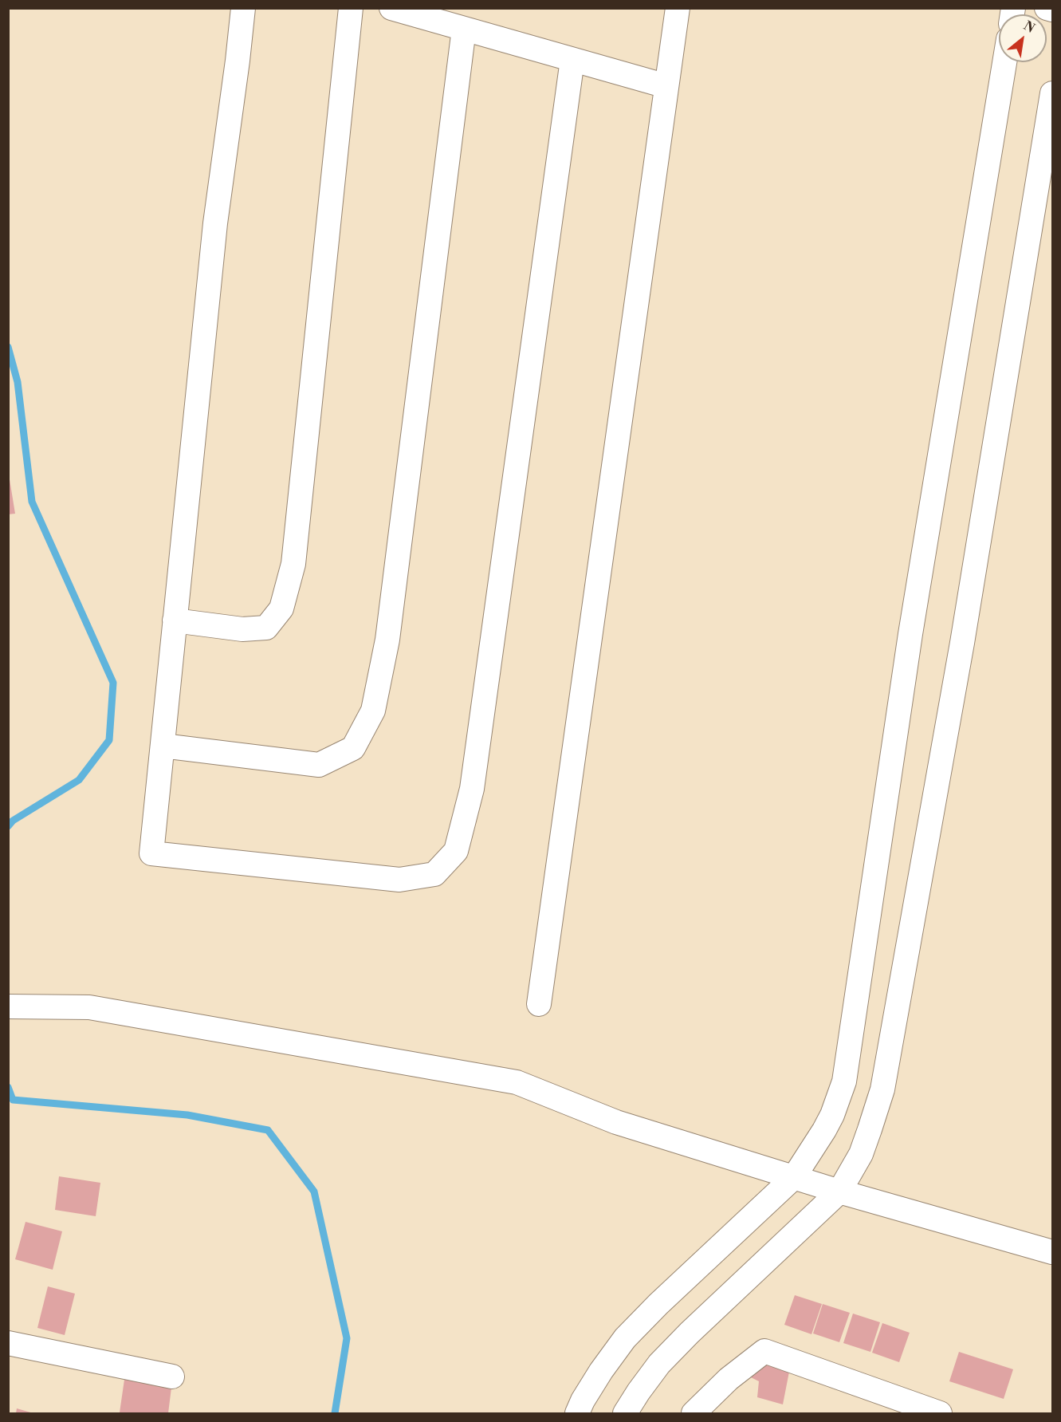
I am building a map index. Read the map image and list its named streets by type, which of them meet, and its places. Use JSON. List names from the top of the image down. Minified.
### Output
{"north":"top right"}
